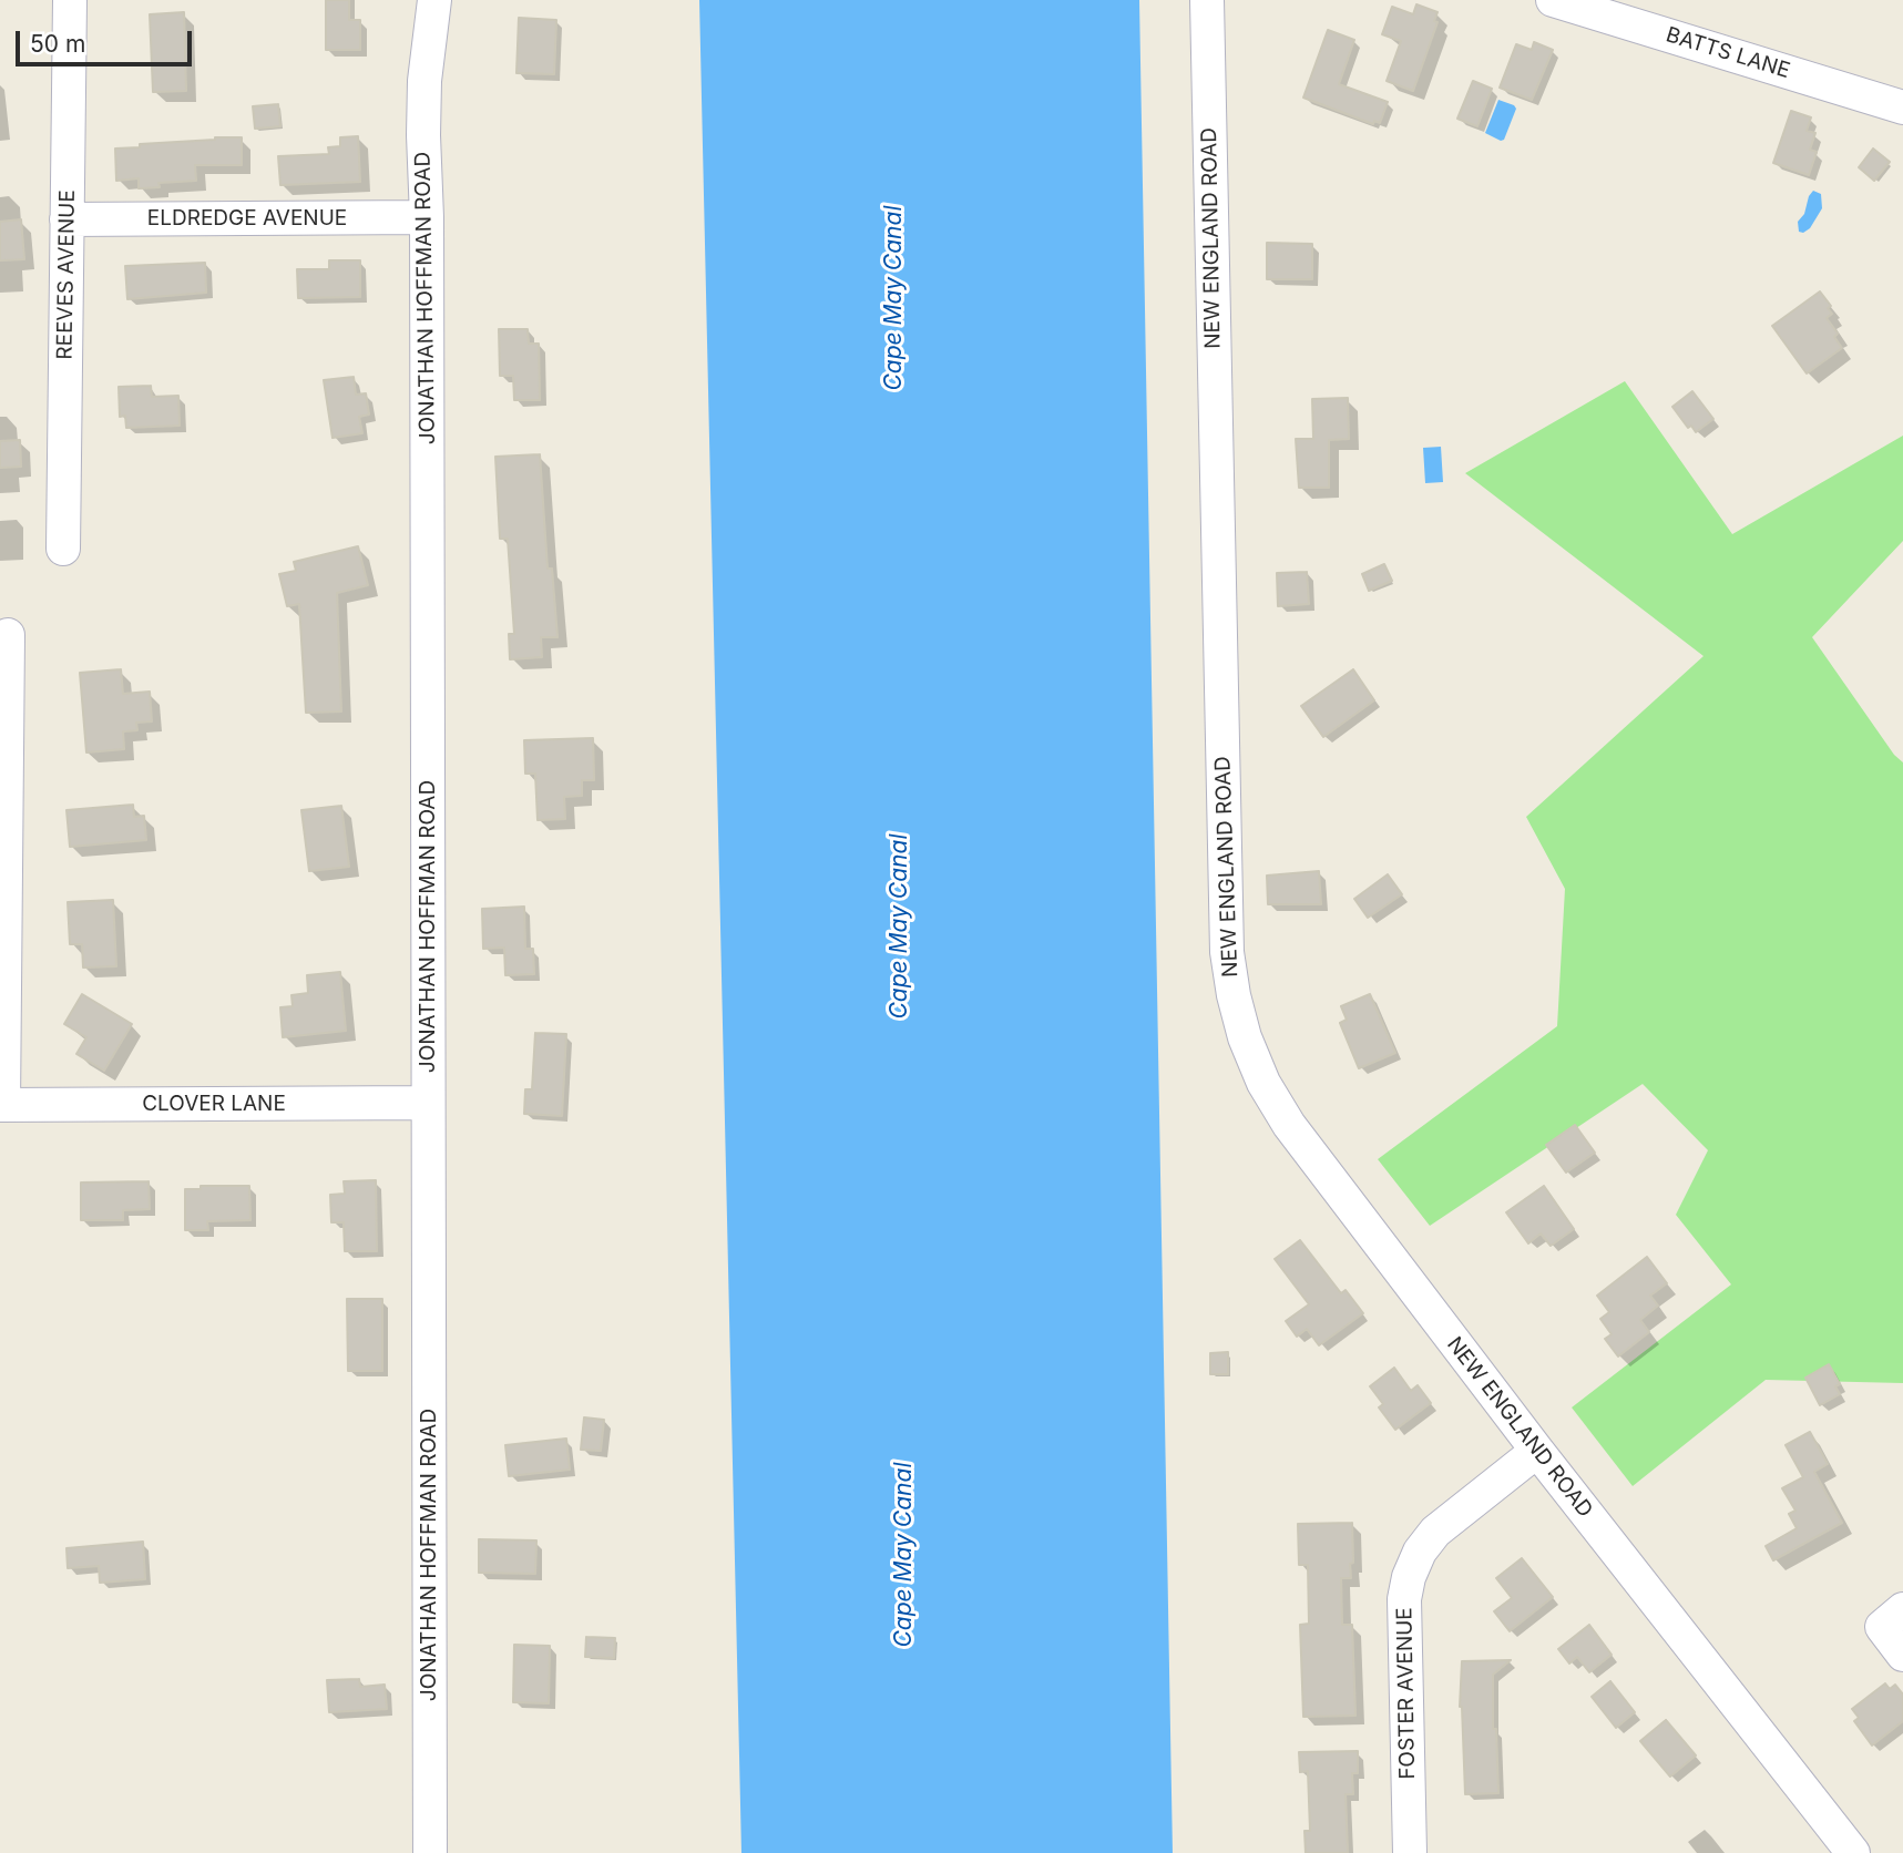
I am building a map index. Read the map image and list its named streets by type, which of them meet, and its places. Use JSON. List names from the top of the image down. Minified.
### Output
{"streets":{"street":["BATTS LANE","ELDREDGE AVENUE","NEW ENGLAND ROAD","REEVES AVENUE","JONATHAN HOFFMAN ROAD","CLOVER LANE","FOSTER AVENUE"]},"crossings":[["ELDREDGE AVENUE","REEVES AVENUE"],["ELDREDGE AVENUE","JONATHAN HOFFMAN ROAD"],["NEW ENGLAND ROAD","FOSTER AVENUE"],["JONATHAN HOFFMAN ROAD","CLOVER LANE"]],"water":["Cape May Canal"],"scale_bar":"50 m"}
